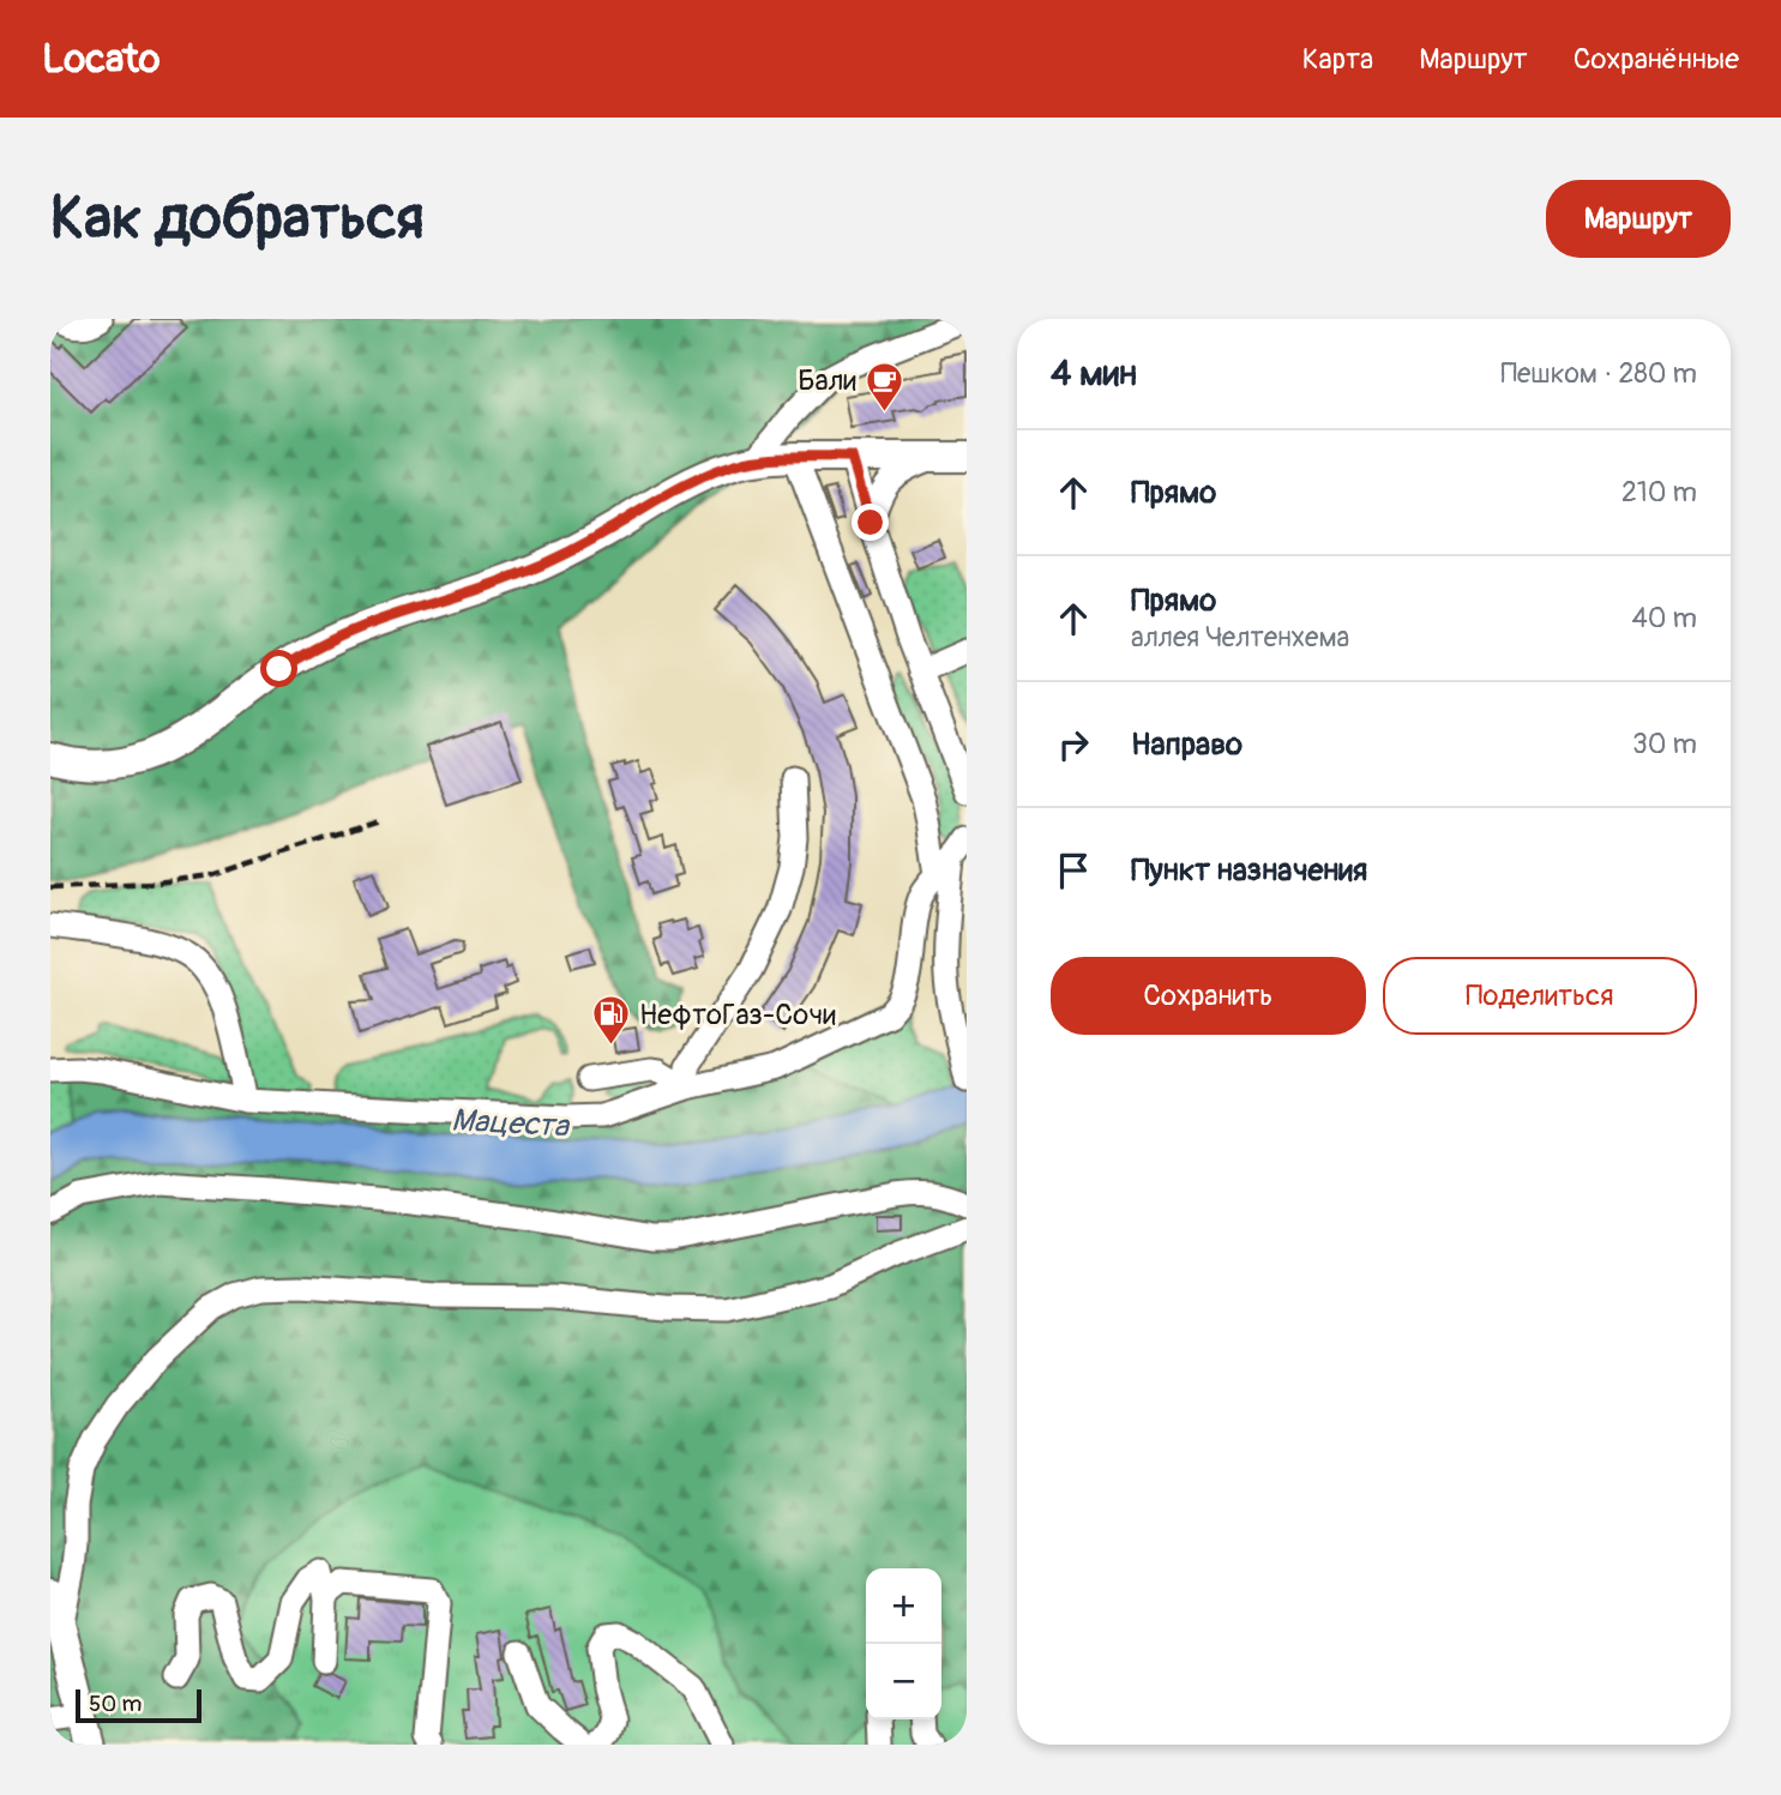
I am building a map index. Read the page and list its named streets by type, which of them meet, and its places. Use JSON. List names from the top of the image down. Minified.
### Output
{"water":["Мацеста"],"places":{"cafe":["Бали"],"fuel station":["НефтоГаз-Сочи"]},"scale_bar":"50 m","page":{"header":"Locato","nav":["Карта","Маршрут","Сохранённые"],"buttons":["Маршрут",["Сохранить","Поделиться"]],"title":"Как добраться","heading":["4 мин","Пешком · 280 m"],"list":[["Прямо","210 m"],["Прямо","аллея Челтенхема","40 m"],["Направо","30 m"],"Пункт назначения"],"map_buttons":["+","−"],"scale":"50 m"}}
